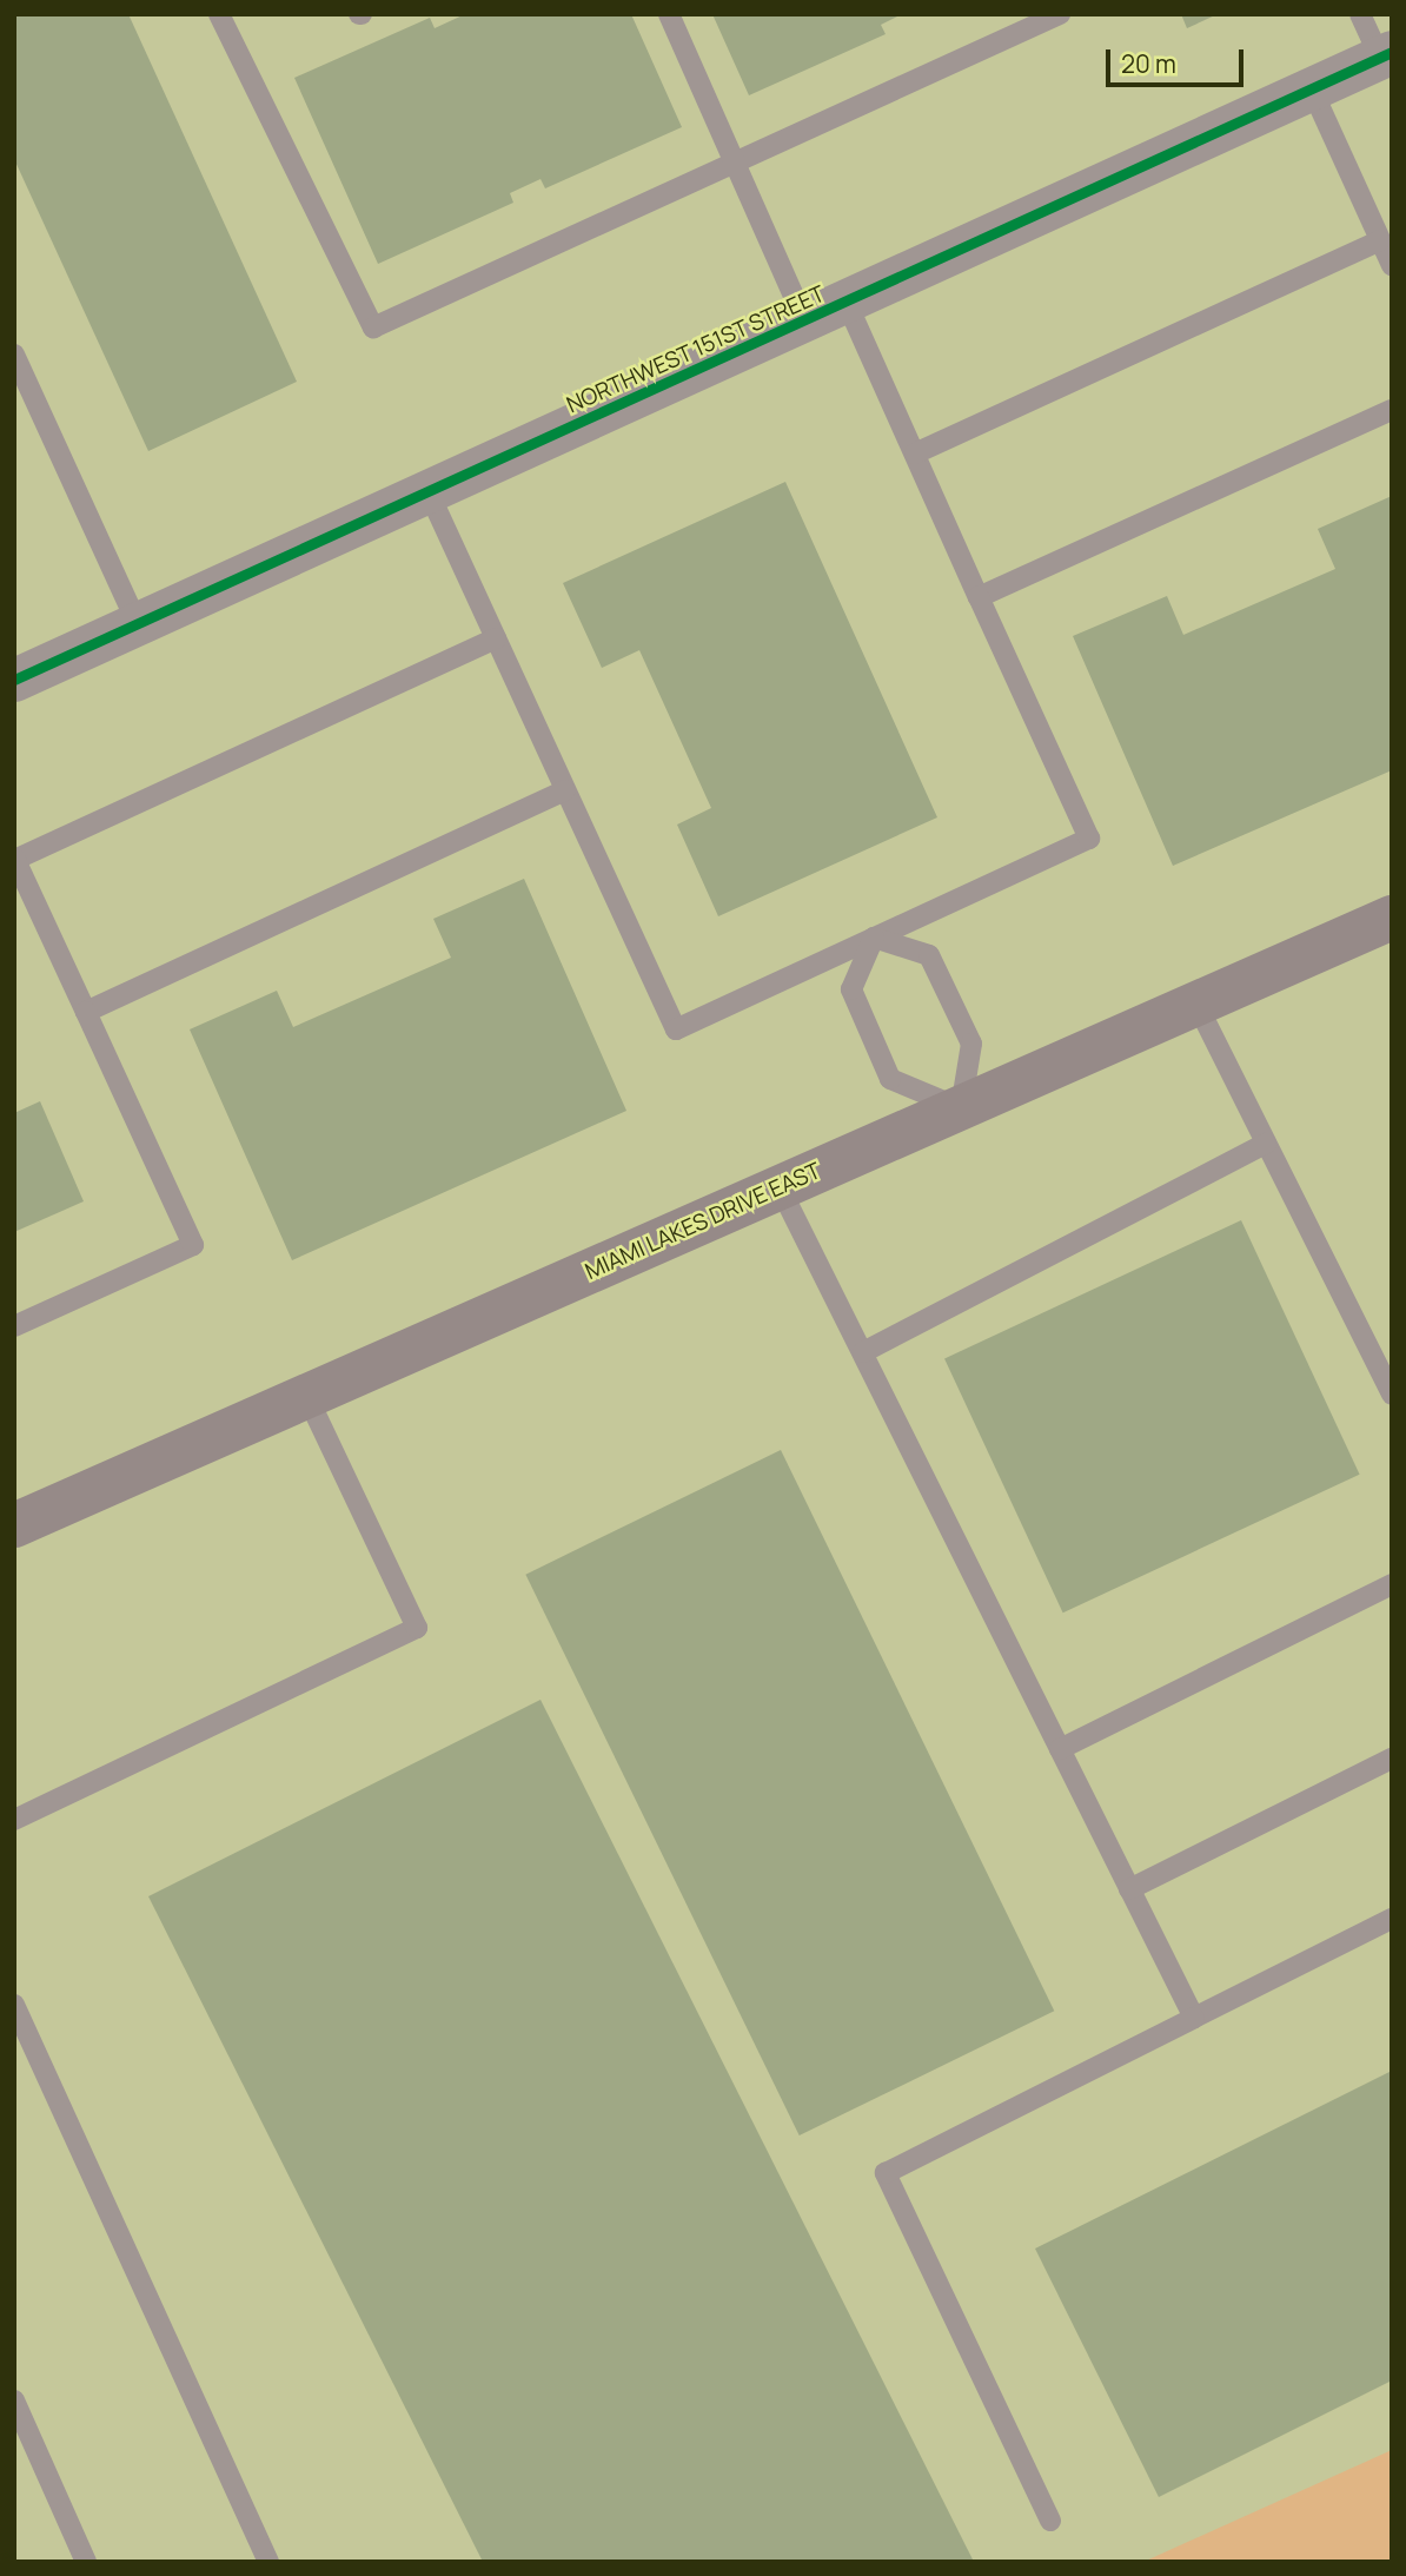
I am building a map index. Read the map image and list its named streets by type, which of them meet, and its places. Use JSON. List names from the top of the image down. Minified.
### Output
{"streets":{"main road":["MIAMI LAKES DRIVE EAST"],"street":["NORTHWEST 151ST STREET"]},"scale_bar":"20 m"}
